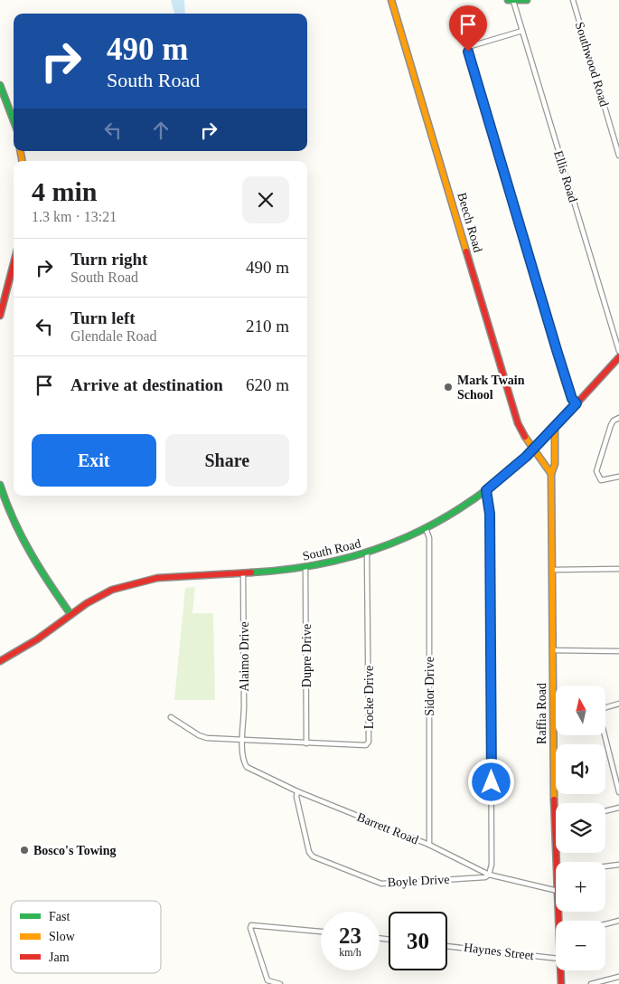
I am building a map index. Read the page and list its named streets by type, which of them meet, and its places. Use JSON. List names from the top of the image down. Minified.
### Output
{"streets":{"main road":["Beech Road","South Road","Raffia Road"],"street":["Southwood Road","Ellis Road","Dupre Drive","Alaimo Drive","Sidor Drive","Locke Drive","Barrett Road","Boyle Drive","Haynes Street"]},"crossings":[["Beech Road","South Road"],["South Road","Dupre Drive"],["South Road","Alaimo Drive"],["South Road","Sidor Drive"],["South Road","Locke Drive"],["South Road","Raffia Road"],["Dupre Drive","Locke Drive"],["Alaimo Drive","Locke Drive"],["Alaimo Drive","Barrett Road"],["Sidor Drive","Barrett Road"],["Locke Drive","Barrett Road"],["Barrett Road","Boyle Drive"]],"places":["Mark Twain School","Bosco's Towing"],"legend":["Fast","Slow","Jam"],"north":"top","page":{"turn":["490 m","South Road"],"heading":["4 min","1.3 km · 13:21"],"list":[{"name":"Turn right","note":"South Road","value":"490 m"},{"name":"Turn left","note":"Glendale Road","value":"210 m"},{"name":"Arrive at destination","value":"620 m"}],"buttons":["Exit","Share"],"map_buttons":["+","−"],"speed":"23 km/h","limit":"30"}}
